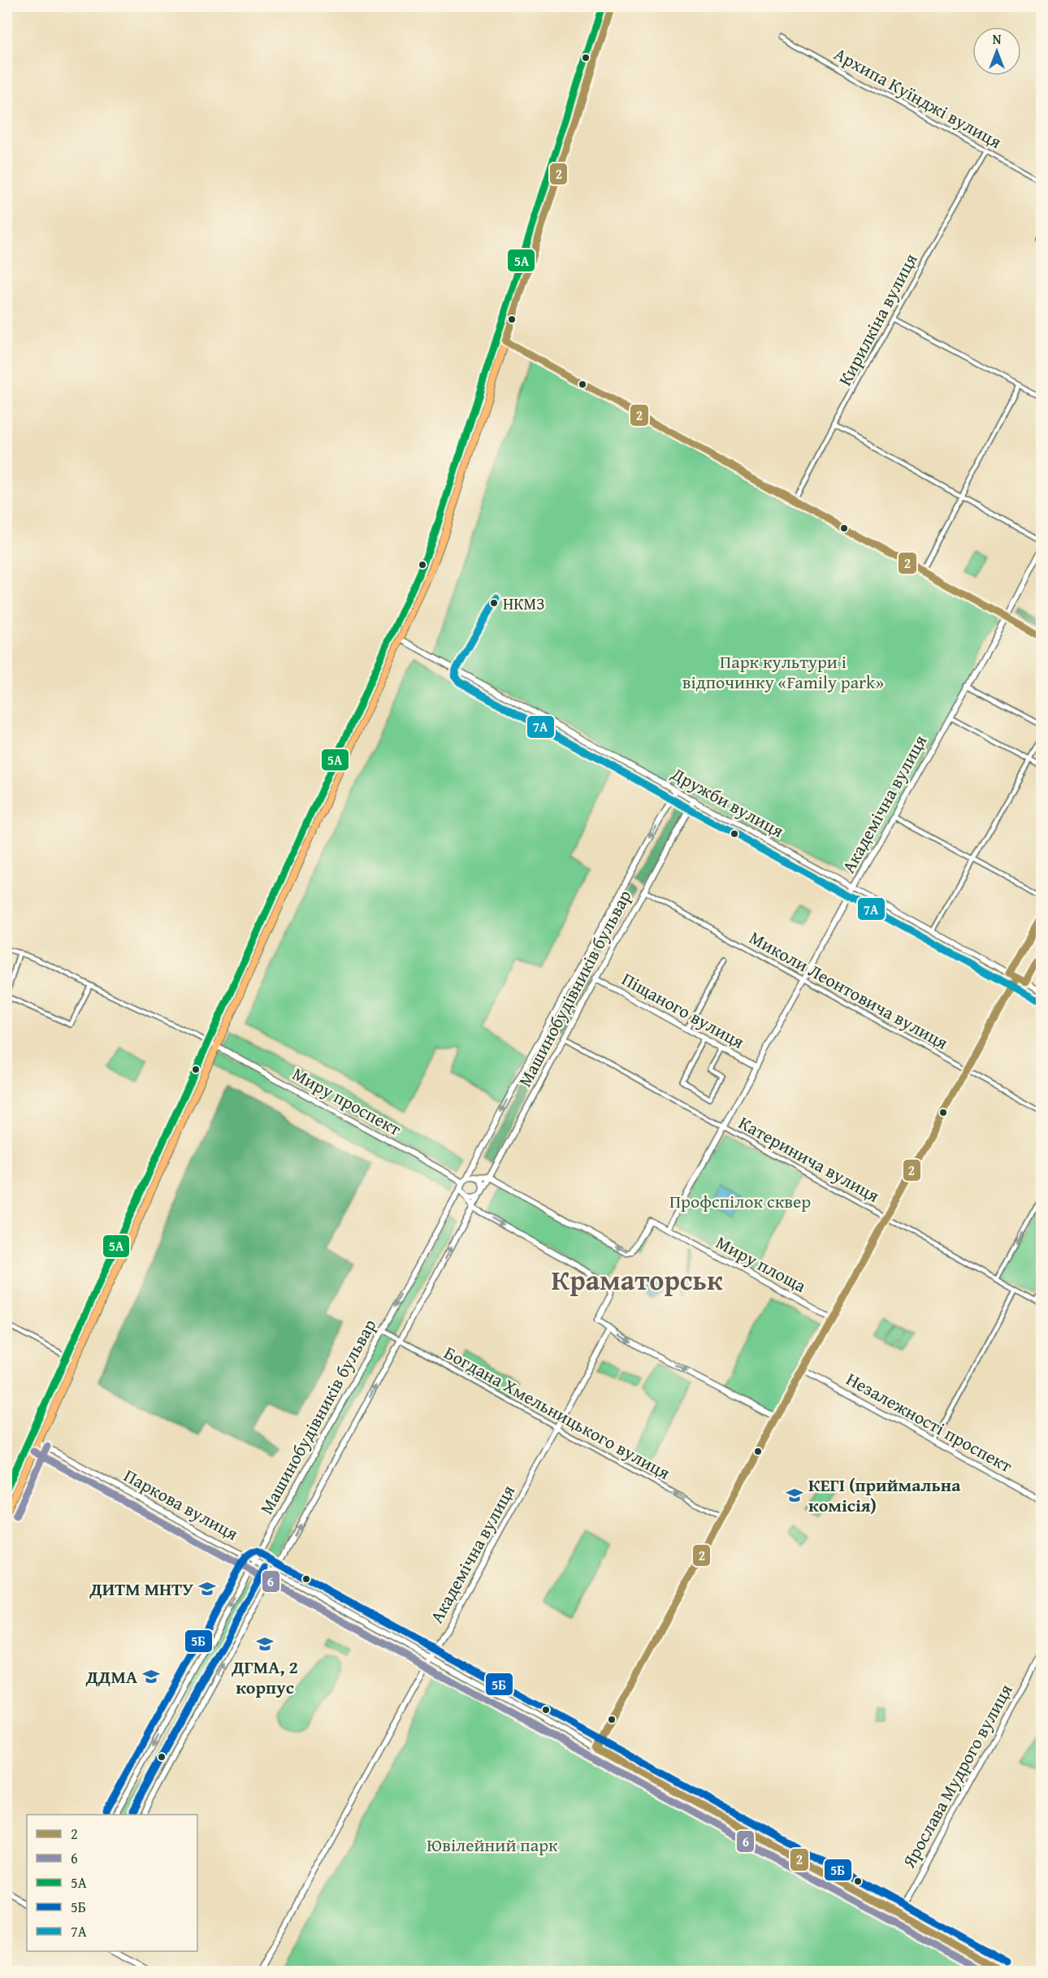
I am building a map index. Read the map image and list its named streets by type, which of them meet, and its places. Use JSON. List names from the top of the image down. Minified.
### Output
{"streets":{"street":["Архипа Куїнджі вулиця","Кирилкіна вулиця","Дружби вулиця","Академічна вулиця","Машинобудівників бульвар","Миколи Леонтовича вулиця","Піщаного вулиця","Миру проспект","Катеринича вулиця","Миру площа","Богдана Хмельницького вулиця","Незалежності проспект","Паркова вулиця","Ярослава Мудрого вулиця"]},"crossings":[["Архипа Куїнджі вулиця","Кирилкіна вулиця"],["Дружби вулиця","Академічна вулиця"],["Дружби вулиця","Машинобудівників бульвар"],["Академічна вулиця","Миколи Леонтовича вулиця"],["Академічна вулиця","Піщаного вулиця"],["Академічна вулиця","Катеринича вулиця"],["Академічна вулиця","Миру площа"],["Академічна вулиця","Богдана Хмельницького вулиця"],["Академічна вулиця","Паркова вулиця"],["Машинобудівників бульвар","Миколи Леонтовича вулиця"],["Машинобудівників бульвар","Піщаного вулиця"],["Машинобудівників бульвар","Миру проспект"],["Машинобудівників бульвар","Катеринича вулиця"],["Машинобудівників бульвар","Богдана Хмельницького вулиця"],["Машинобудівників бульвар","Паркова вулиця"],["Паркова вулиця","Ярослава Мудрого вулиця"]],"one_way":["Богдана Хмельницького вулиця"],"districts":["Краматорськ"],"parks":["Парк культури і відпочинку «Family park»","Профспілок сквер","Ювілейний парк"],"places":{"other":["НКМЗ"],"school or university":["КЕГІ (приймальна комісія)","ДИТМ МНТУ","ДГМА, 2 корпус","ДДМА"]},"lines":["transit line 2","transit line 5А","transit line 7А","transit line 6","transit line 5Б"],"legend":["2","6","5А","5Б","7А"],"north":"top"}
